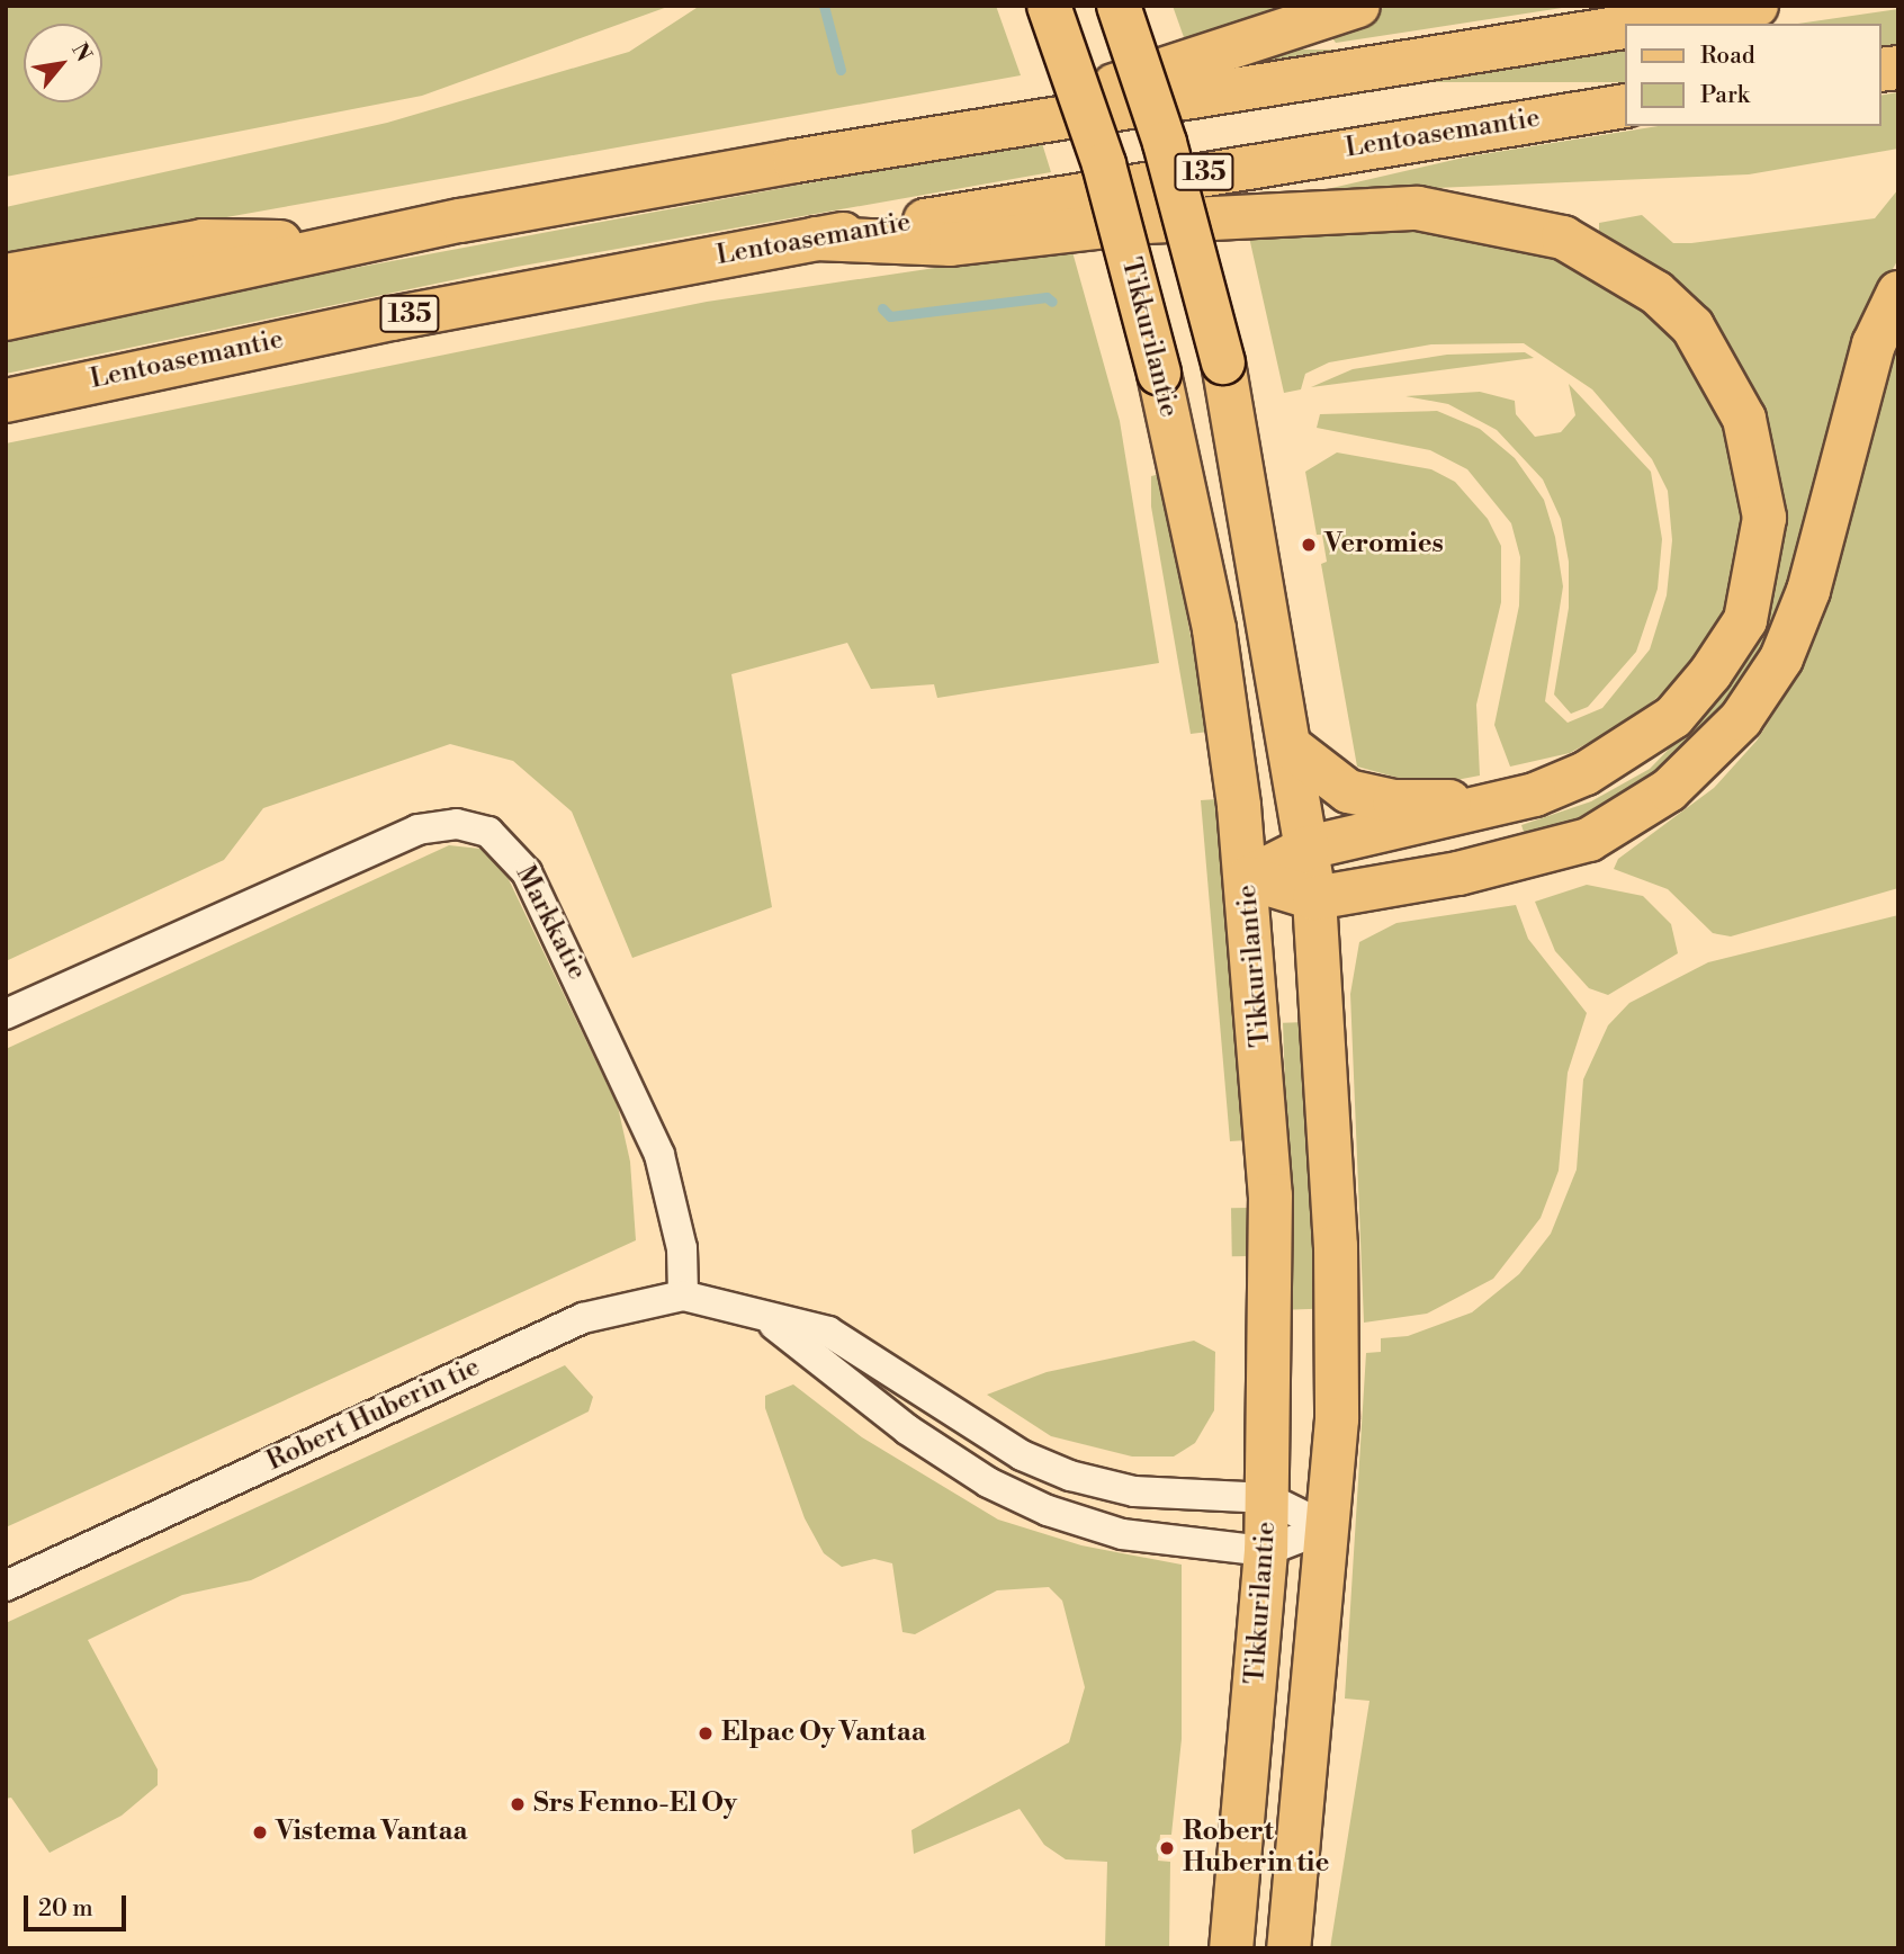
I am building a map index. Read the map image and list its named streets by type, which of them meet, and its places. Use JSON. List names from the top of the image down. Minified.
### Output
{"streets":{"main road":["Lentoasemantie","135","Tikkurilantie"],"street":["Markkatie","Robert Huberin tie"]},"crossings":[["Tikkurilantie","Robert Huberin tie"],["Markkatie","Robert Huberin tie"]],"places":["Veromies","Elpac Oy Vantaa","Srs Fenno-El Oy","Vistema Vantaa","Robert Huberin tie"],"legend":["Road","Park"],"scale_bar":"20 m","north":"top right"}
